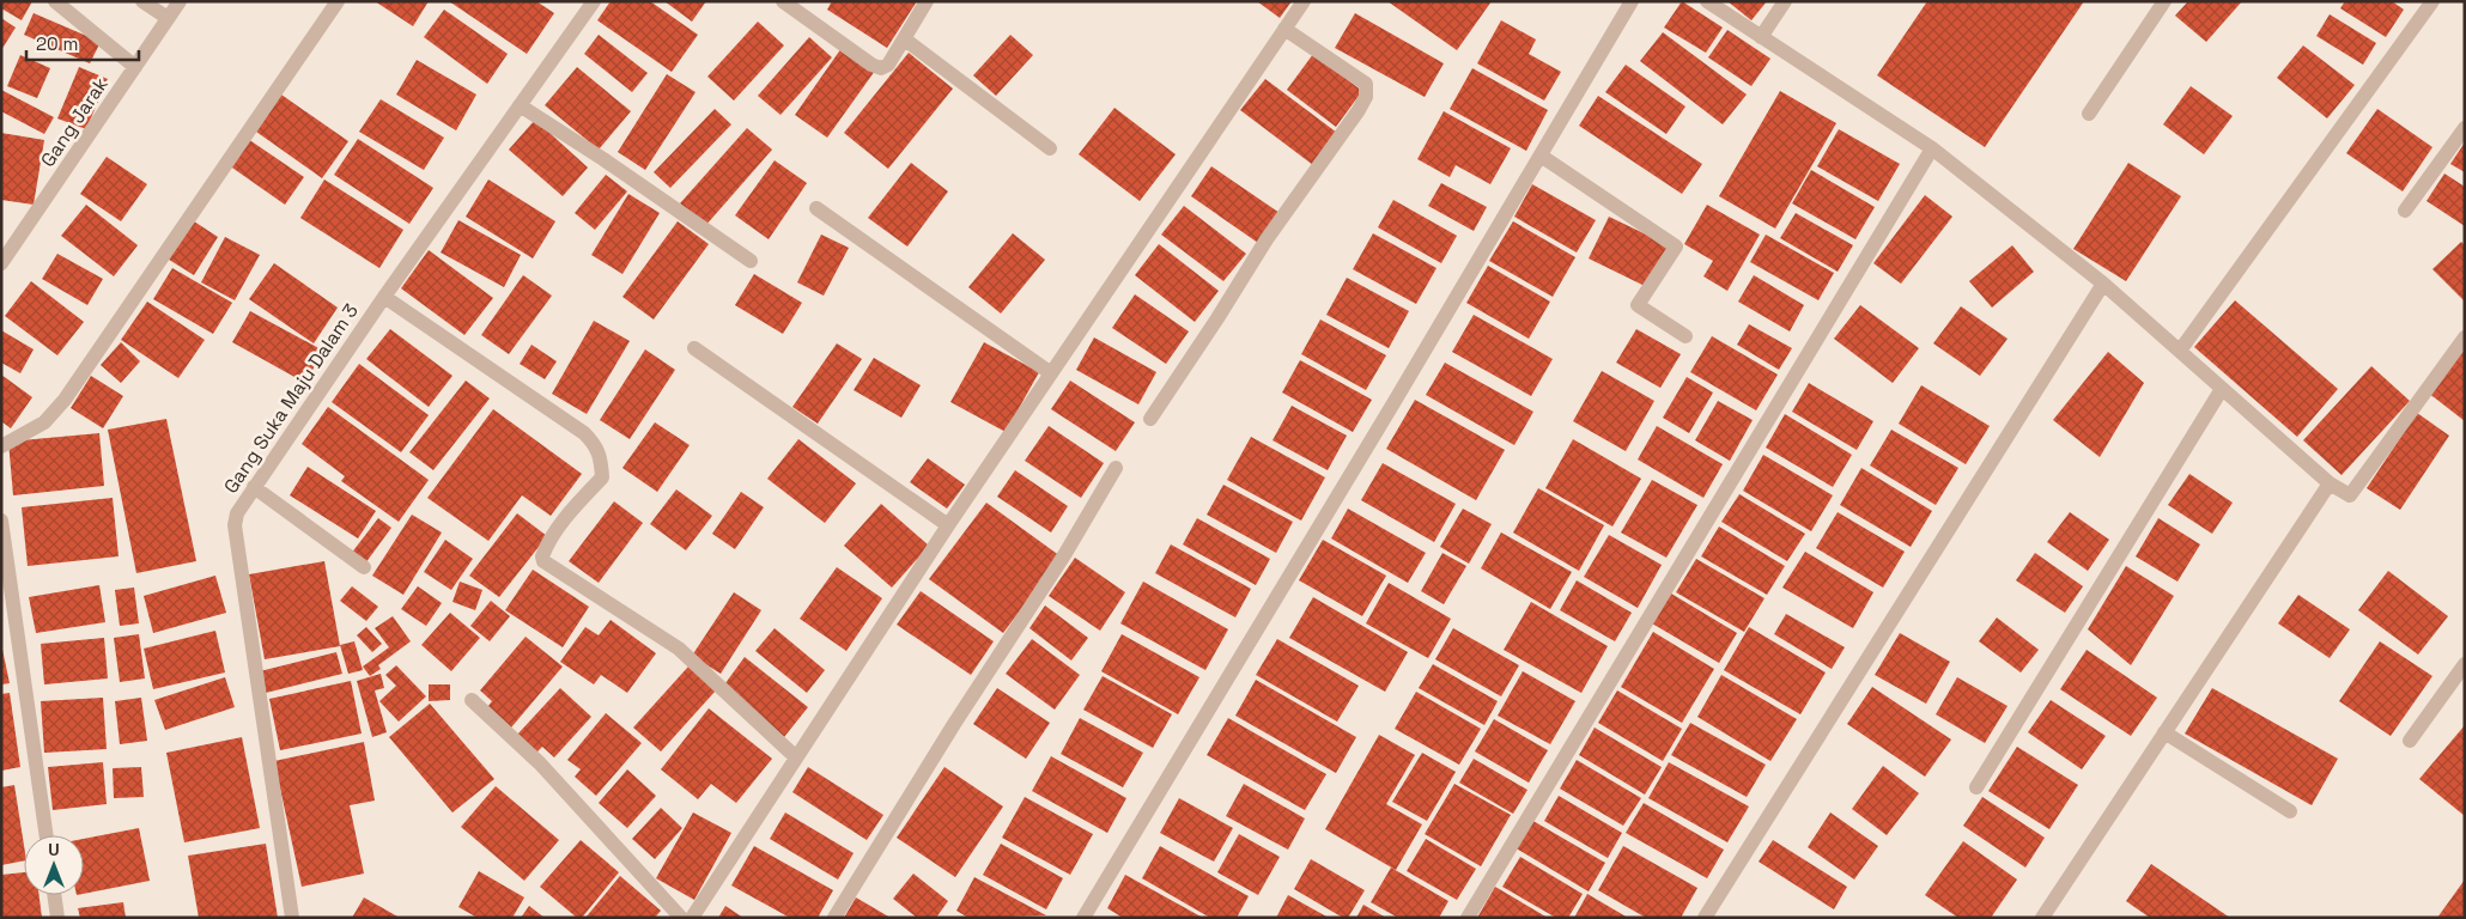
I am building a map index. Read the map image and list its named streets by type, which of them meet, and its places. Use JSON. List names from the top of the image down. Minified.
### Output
{"streets":{"street":["Gang Jarak","Gang Suka Maju Dalam 3"]},"scale_bar":"20 m","north":"top"}
